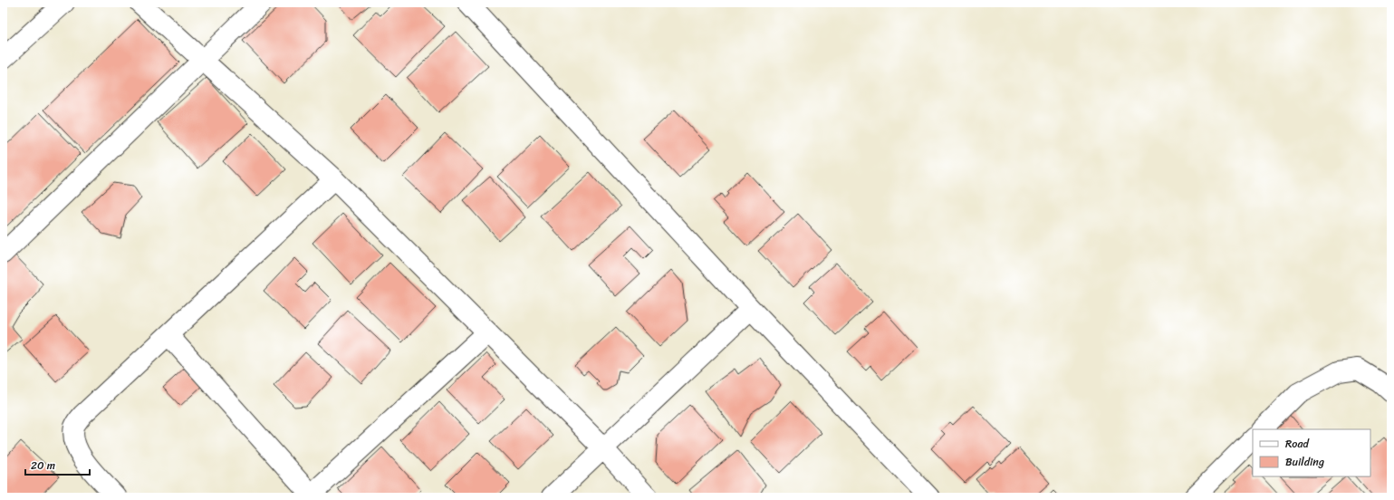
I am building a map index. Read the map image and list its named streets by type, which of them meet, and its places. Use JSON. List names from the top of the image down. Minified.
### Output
{"legend":["Road","Building"],"scale_bar":"20 m"}
